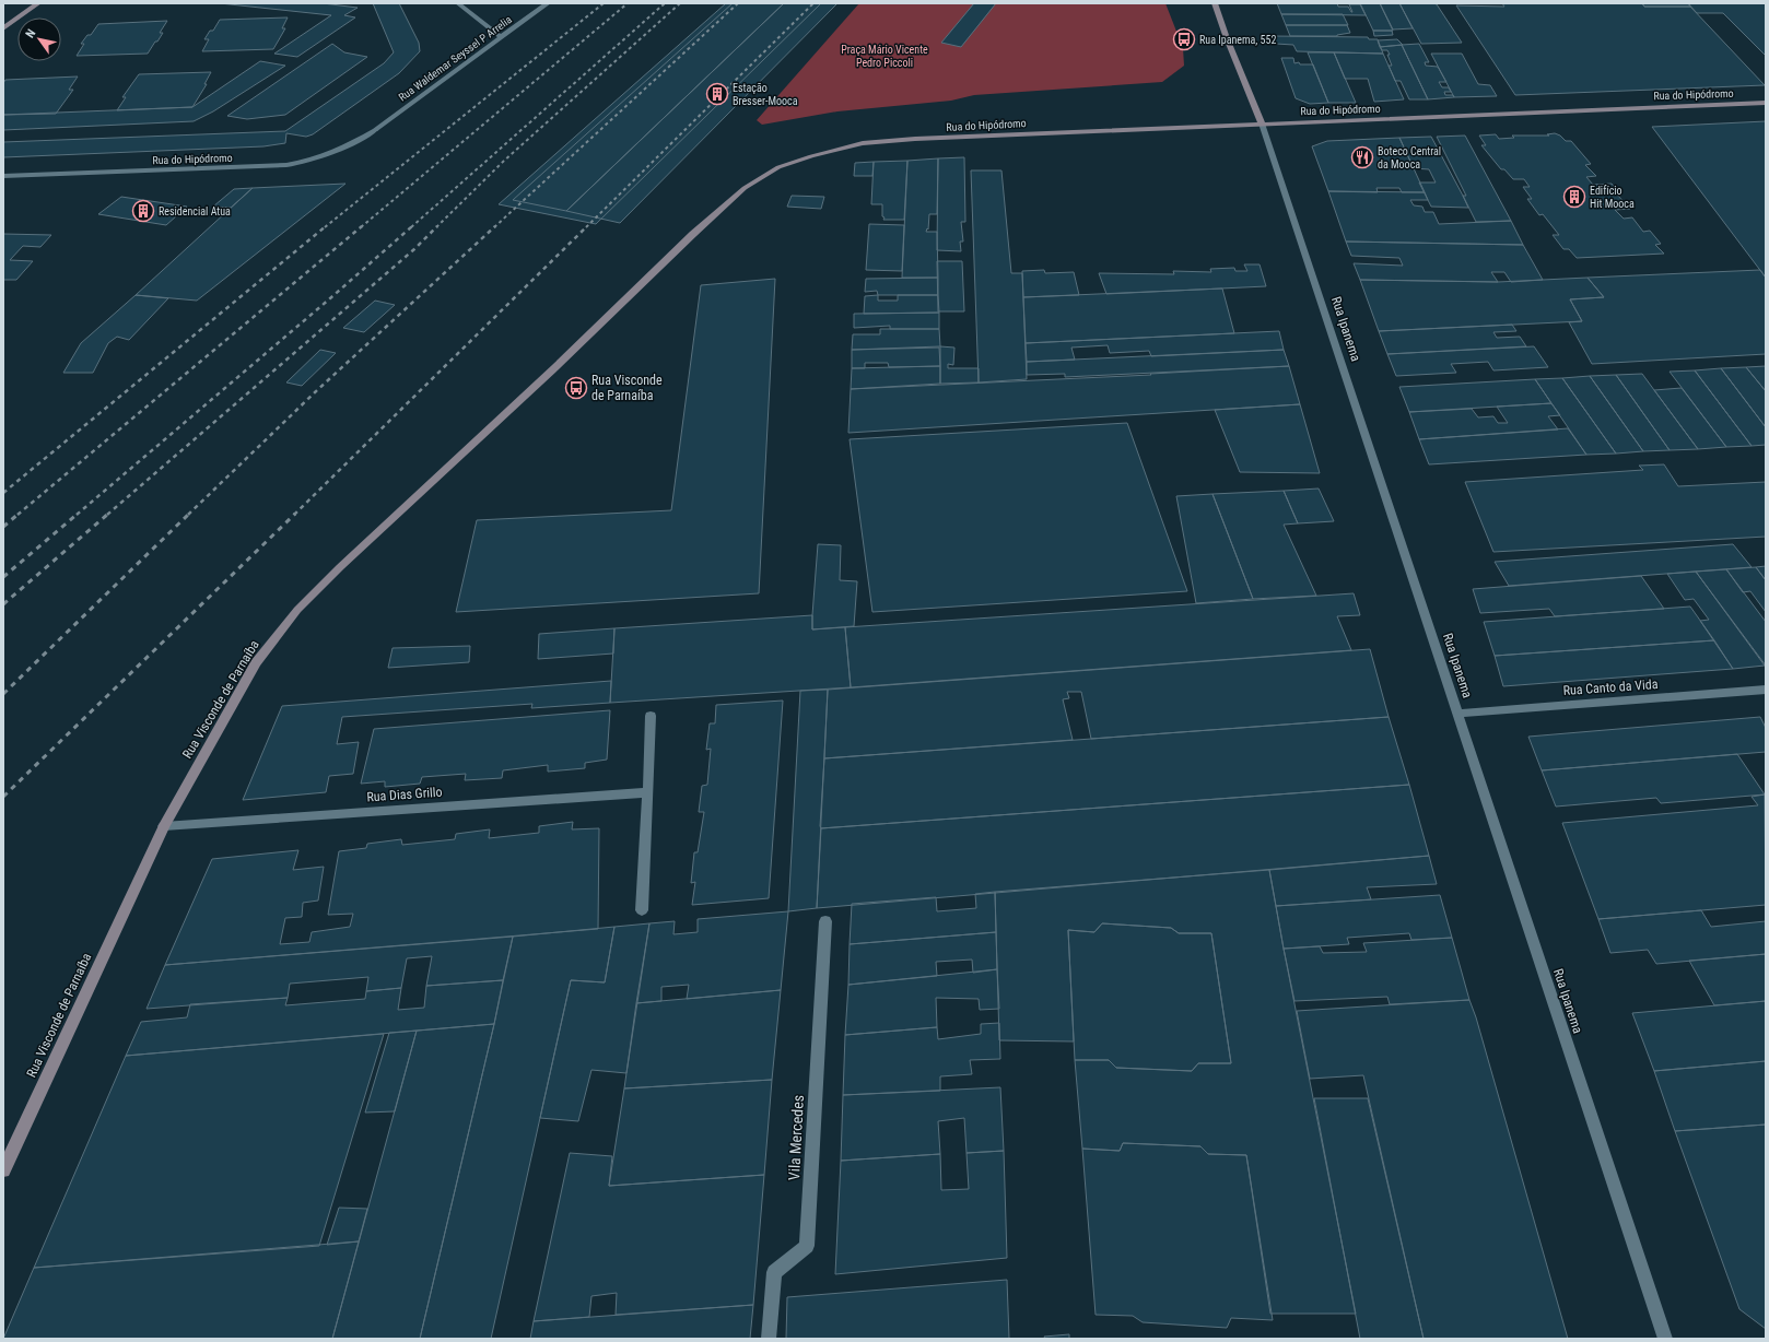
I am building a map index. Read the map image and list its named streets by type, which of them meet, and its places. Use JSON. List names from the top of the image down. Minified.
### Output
{"streets":{"street":["Rua Waldemar Seyssel P Arrelia","Rua do Hipódromo","Rua Ipanema","Rua Canto da Vida","Rua Visconde de Parnaíba","Rua Dias Grillo","Vila Mercedes"]},"crossings":[["Rua Waldemar Seyssel P Arrelia","Rua do Hipódromo"],["Rua do Hipódromo","Rua Ipanema"],["Rua do Hipódromo","Rua Visconde de Parnaíba"],["Rua Ipanema","Rua Canto da Vida"],["Rua Visconde de Parnaíba","Rua Dias Grillo"]],"parks":["Praça Mário Vicente Pedro Piccoli"],"places":{"bus stop":["Rua Ipanema, 552","Rua Visconde de Parnaíba"],"building":["Estação Bresser-Mooca","Edifício Hit Mooca","Residencial Atua"],"restaurant":["Boteco Central da Mooca"]},"north":"top left"}
